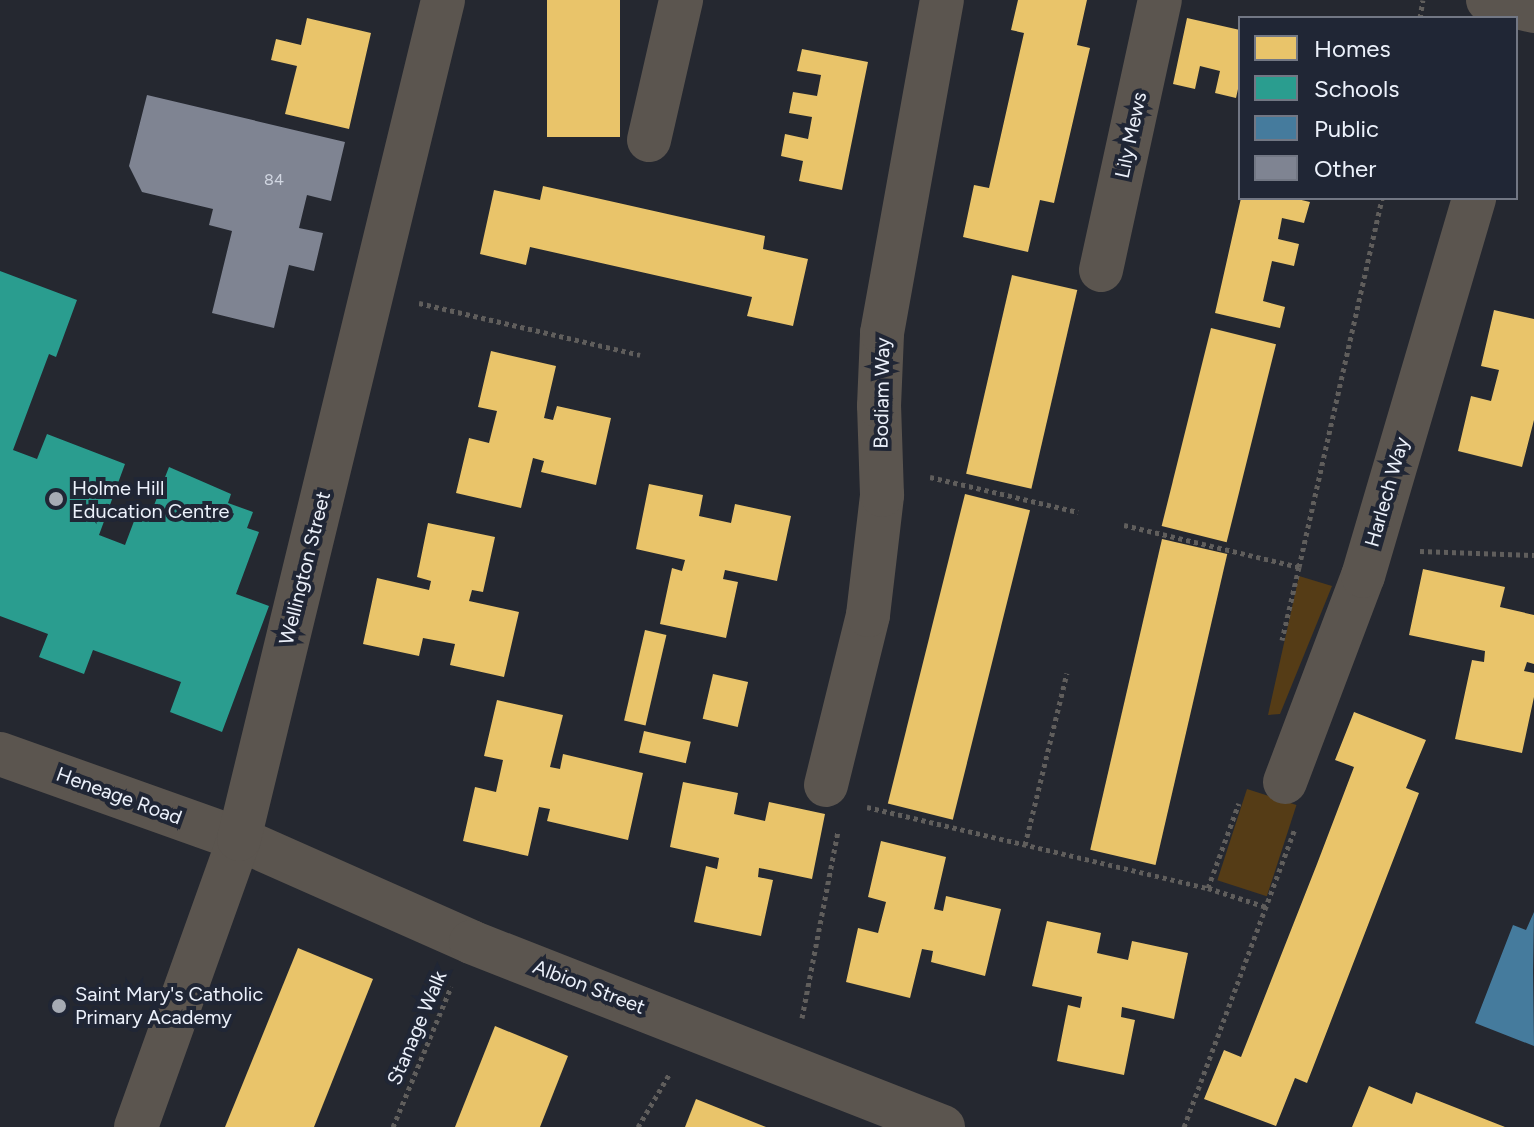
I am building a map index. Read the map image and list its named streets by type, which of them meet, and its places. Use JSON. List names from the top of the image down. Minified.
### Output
{"streets":{"street":["Lily Mews","Bodiam Way","Harlech Way","Wellington Street","Heneage Road","Albion Street"],"path":["Stanage Walk"]},"crossings":[["Wellington Street","Heneage Road"],["Wellington Street","Albion Street"],["Heneage Road","Albion Street"],["Albion Street","Stanage Walk"]],"places":["Holme Hill Education Centre","Saint Mary's Catholic Primary Academy"],"house_numbers":["84"],"legend":["Homes","Schools","Public","Other"]}
